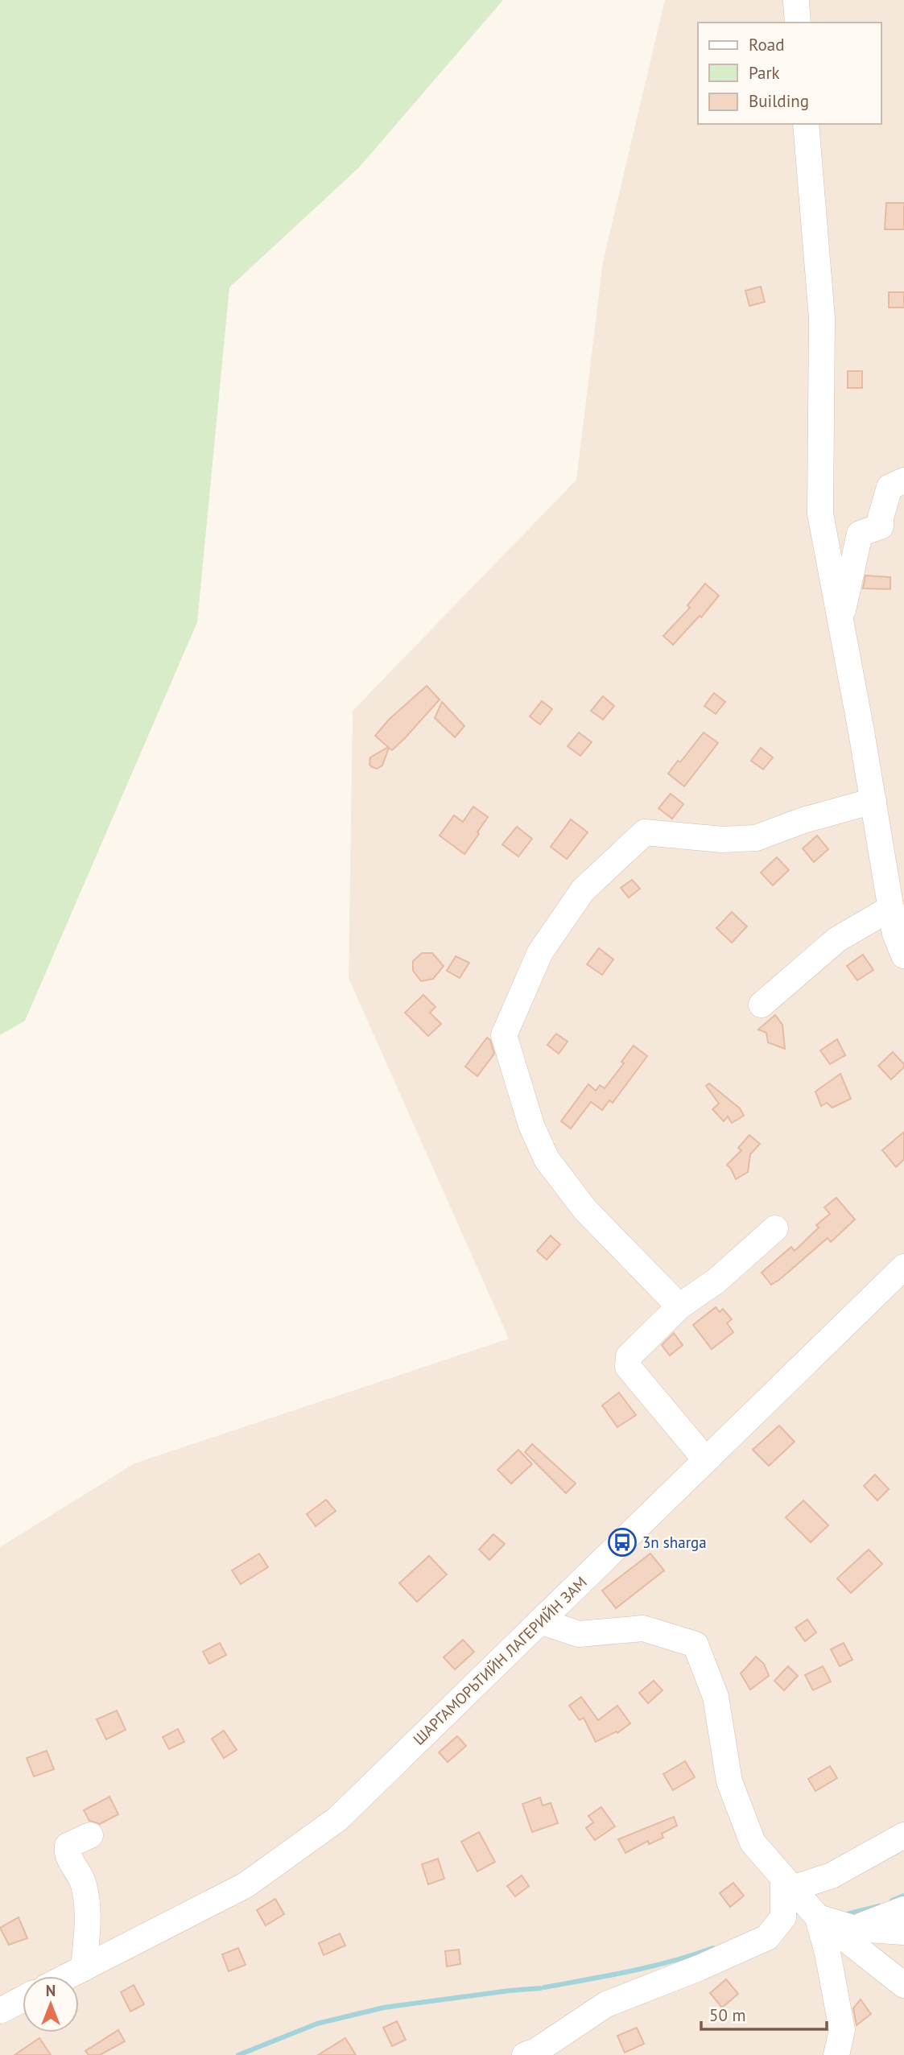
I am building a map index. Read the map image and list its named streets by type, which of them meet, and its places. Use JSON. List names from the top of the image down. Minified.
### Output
{"streets":{"street":["ШАРГАМОРЬТИЙН ЛАГЕРИЙН ЗАМ"]},"places":{"bus stop":["3n sharga"]},"legend":["Road","Park","Building"],"scale_bar":"50 m","north":"top"}
